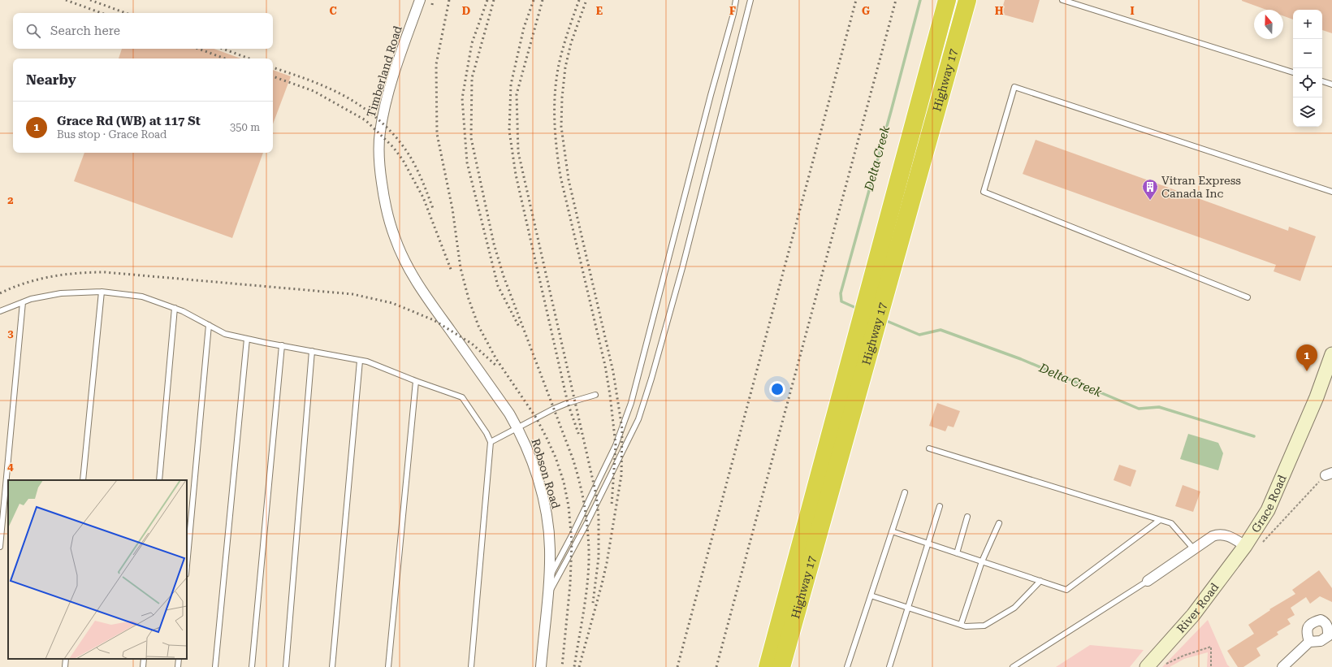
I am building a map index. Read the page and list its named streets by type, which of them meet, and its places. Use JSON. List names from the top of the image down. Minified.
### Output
{"streets":{"highway":["Highway 17"],"street":["Timberland Road","Robson Road","Grace Road","River Road"]},"crossings":[["Timberland Road","Robson Road"],["Grace Road","River Road"]],"water":["Delta Creek"],"places":{"building":["Vitran Express Canada Inc"]},"north":"top","page":{"map_buttons":["+","−"],"search":"Search here","heading":"Nearby","list":[{"mark":"1","name":"Grace Rd (WB) at 117 St","note":"Bus stop · Grace Road","value":"350 m"}],"pins":"1"},"grid":{"columns":["C","D","E","F","G","H","I"],"rows":["2","3","4"]}}
